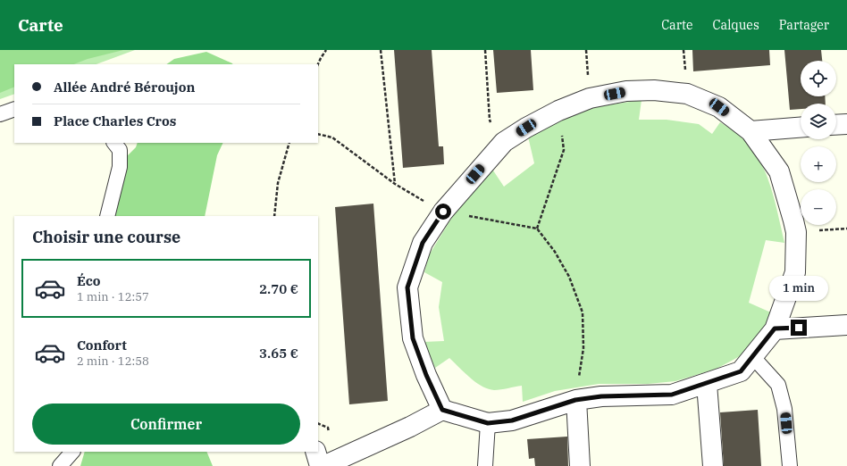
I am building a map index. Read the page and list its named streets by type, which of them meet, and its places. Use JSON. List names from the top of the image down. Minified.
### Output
{"page":{"header":"Carte","nav":["Carte","Calques","Partager"],"map_buttons":["+","−"],"banner":["Allée André Béroujon","Place Charles Cros"],"heading":"Choisir une course","list":[{"name":"Éco","note":"1 min · 12:57","value":"2.70 €"},{"name":"Confort","note":"2 min · 12:58","value":"3.65 €"}],"bubble":"1 min","buttons":"Confirmer"}}
